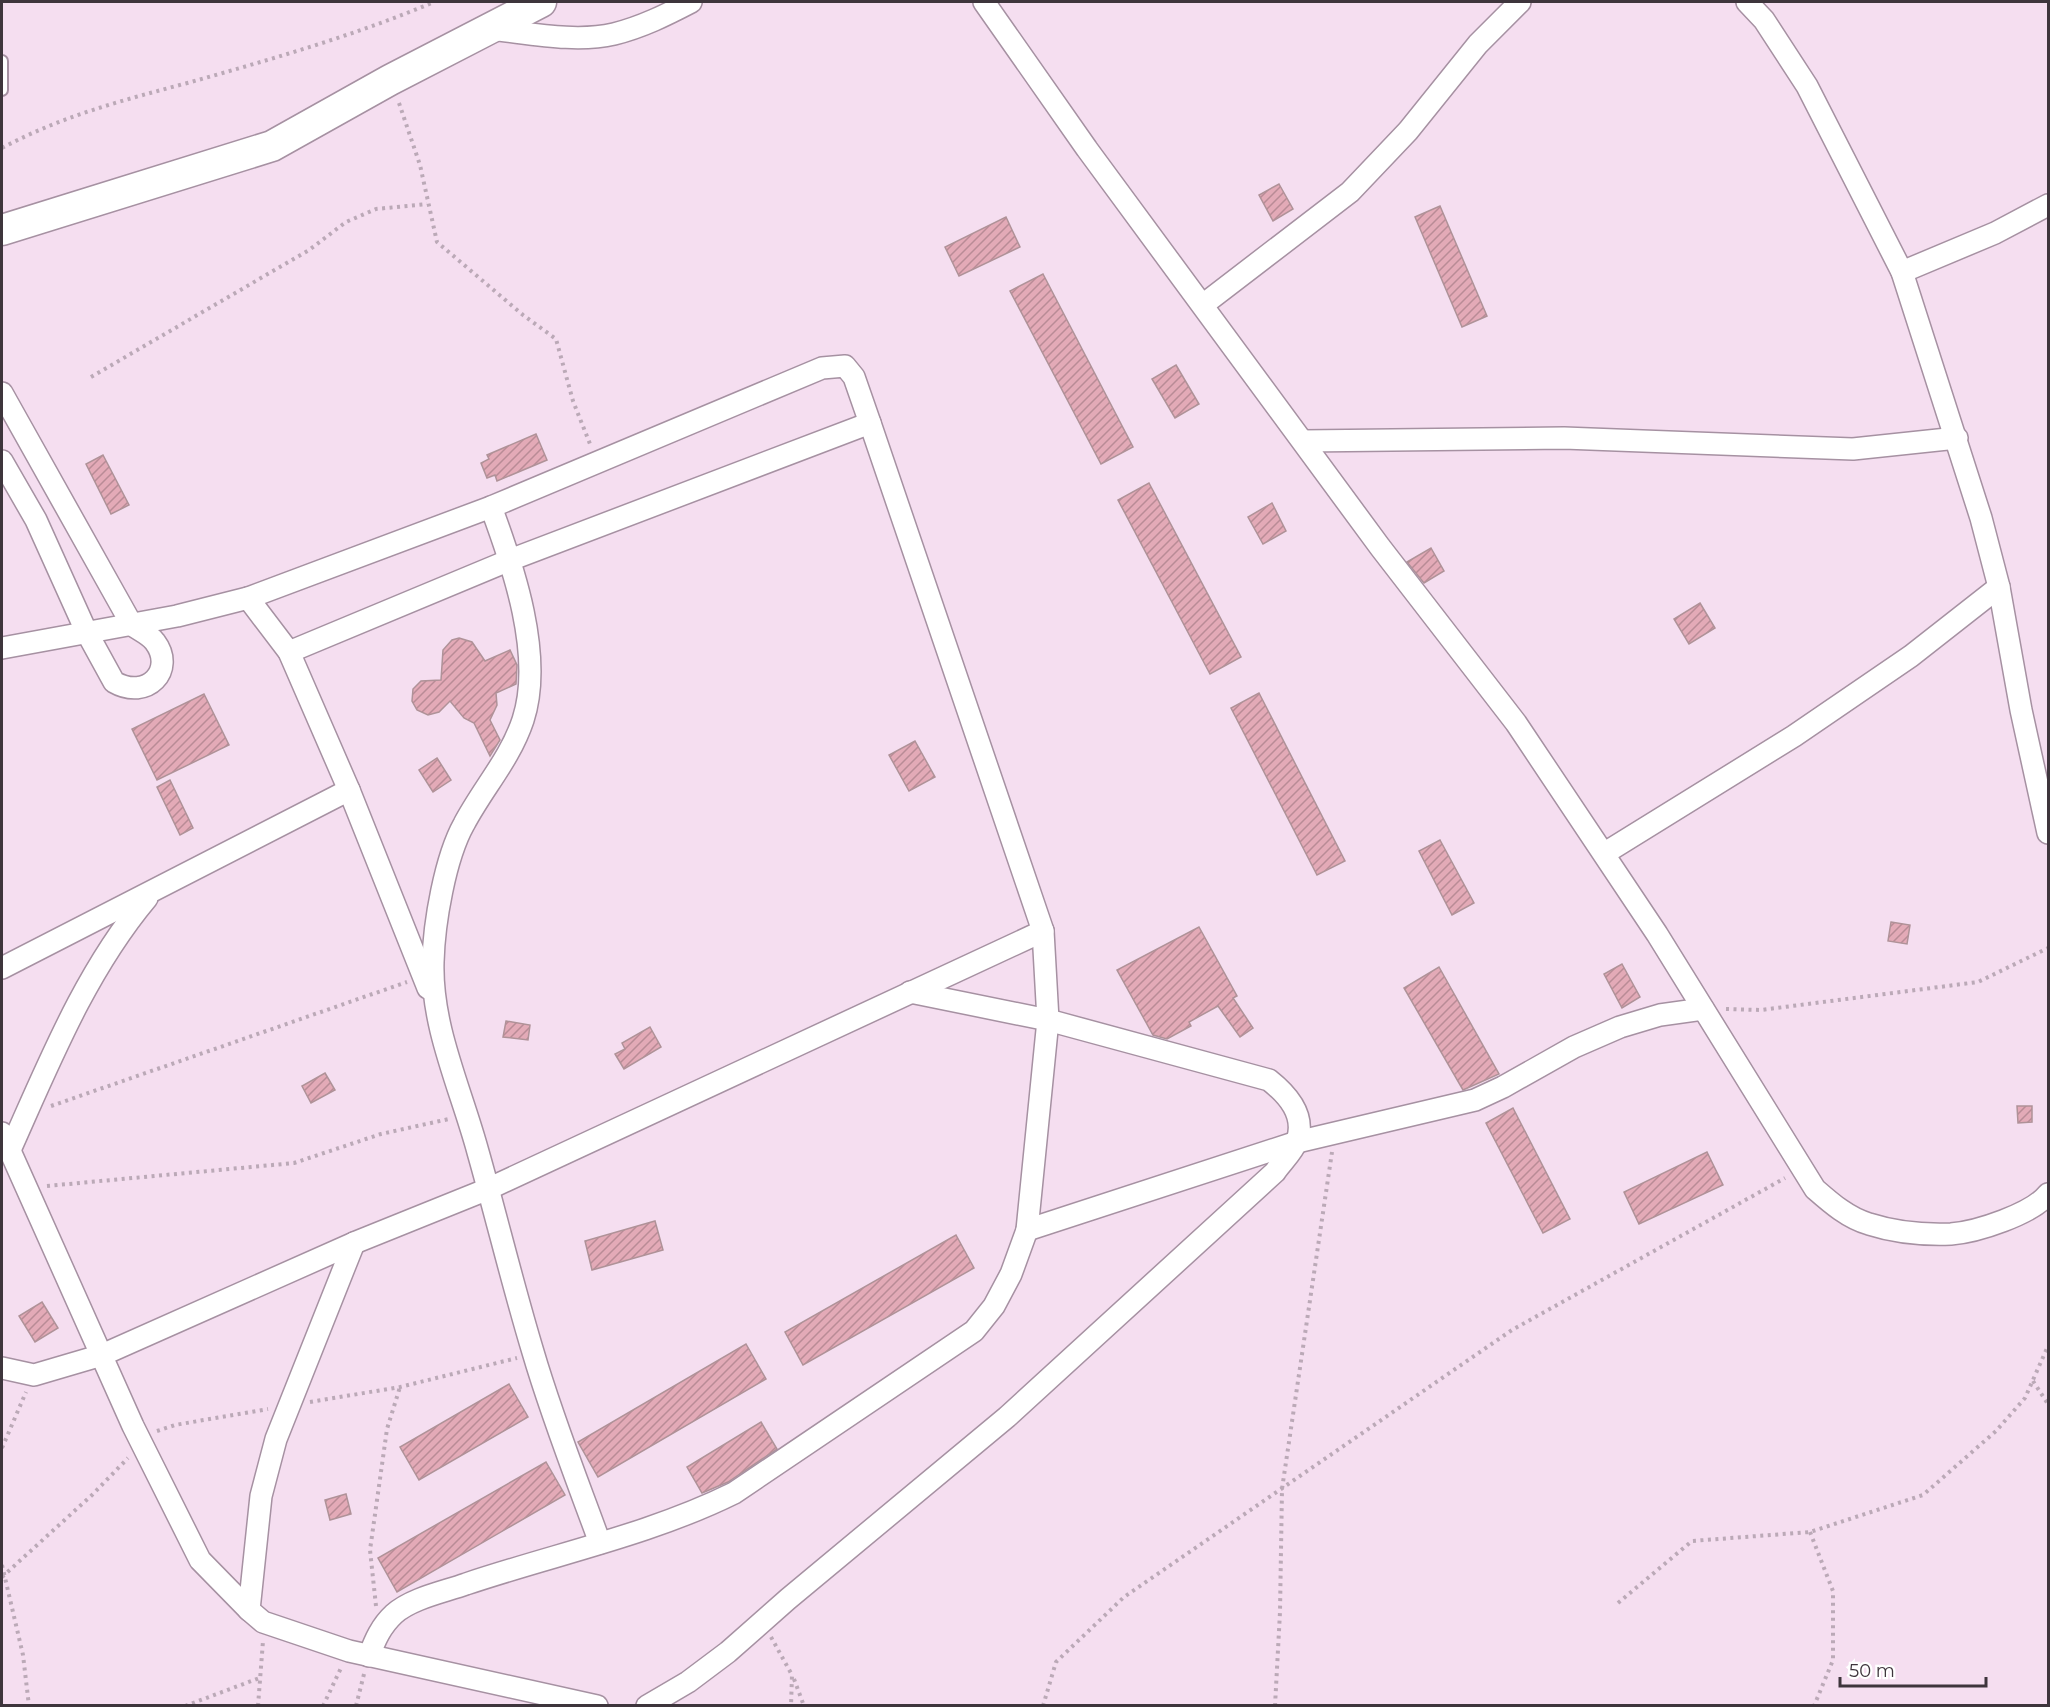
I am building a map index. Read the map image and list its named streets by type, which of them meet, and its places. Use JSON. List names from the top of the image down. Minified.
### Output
{"scale_bar":"50 m"}
